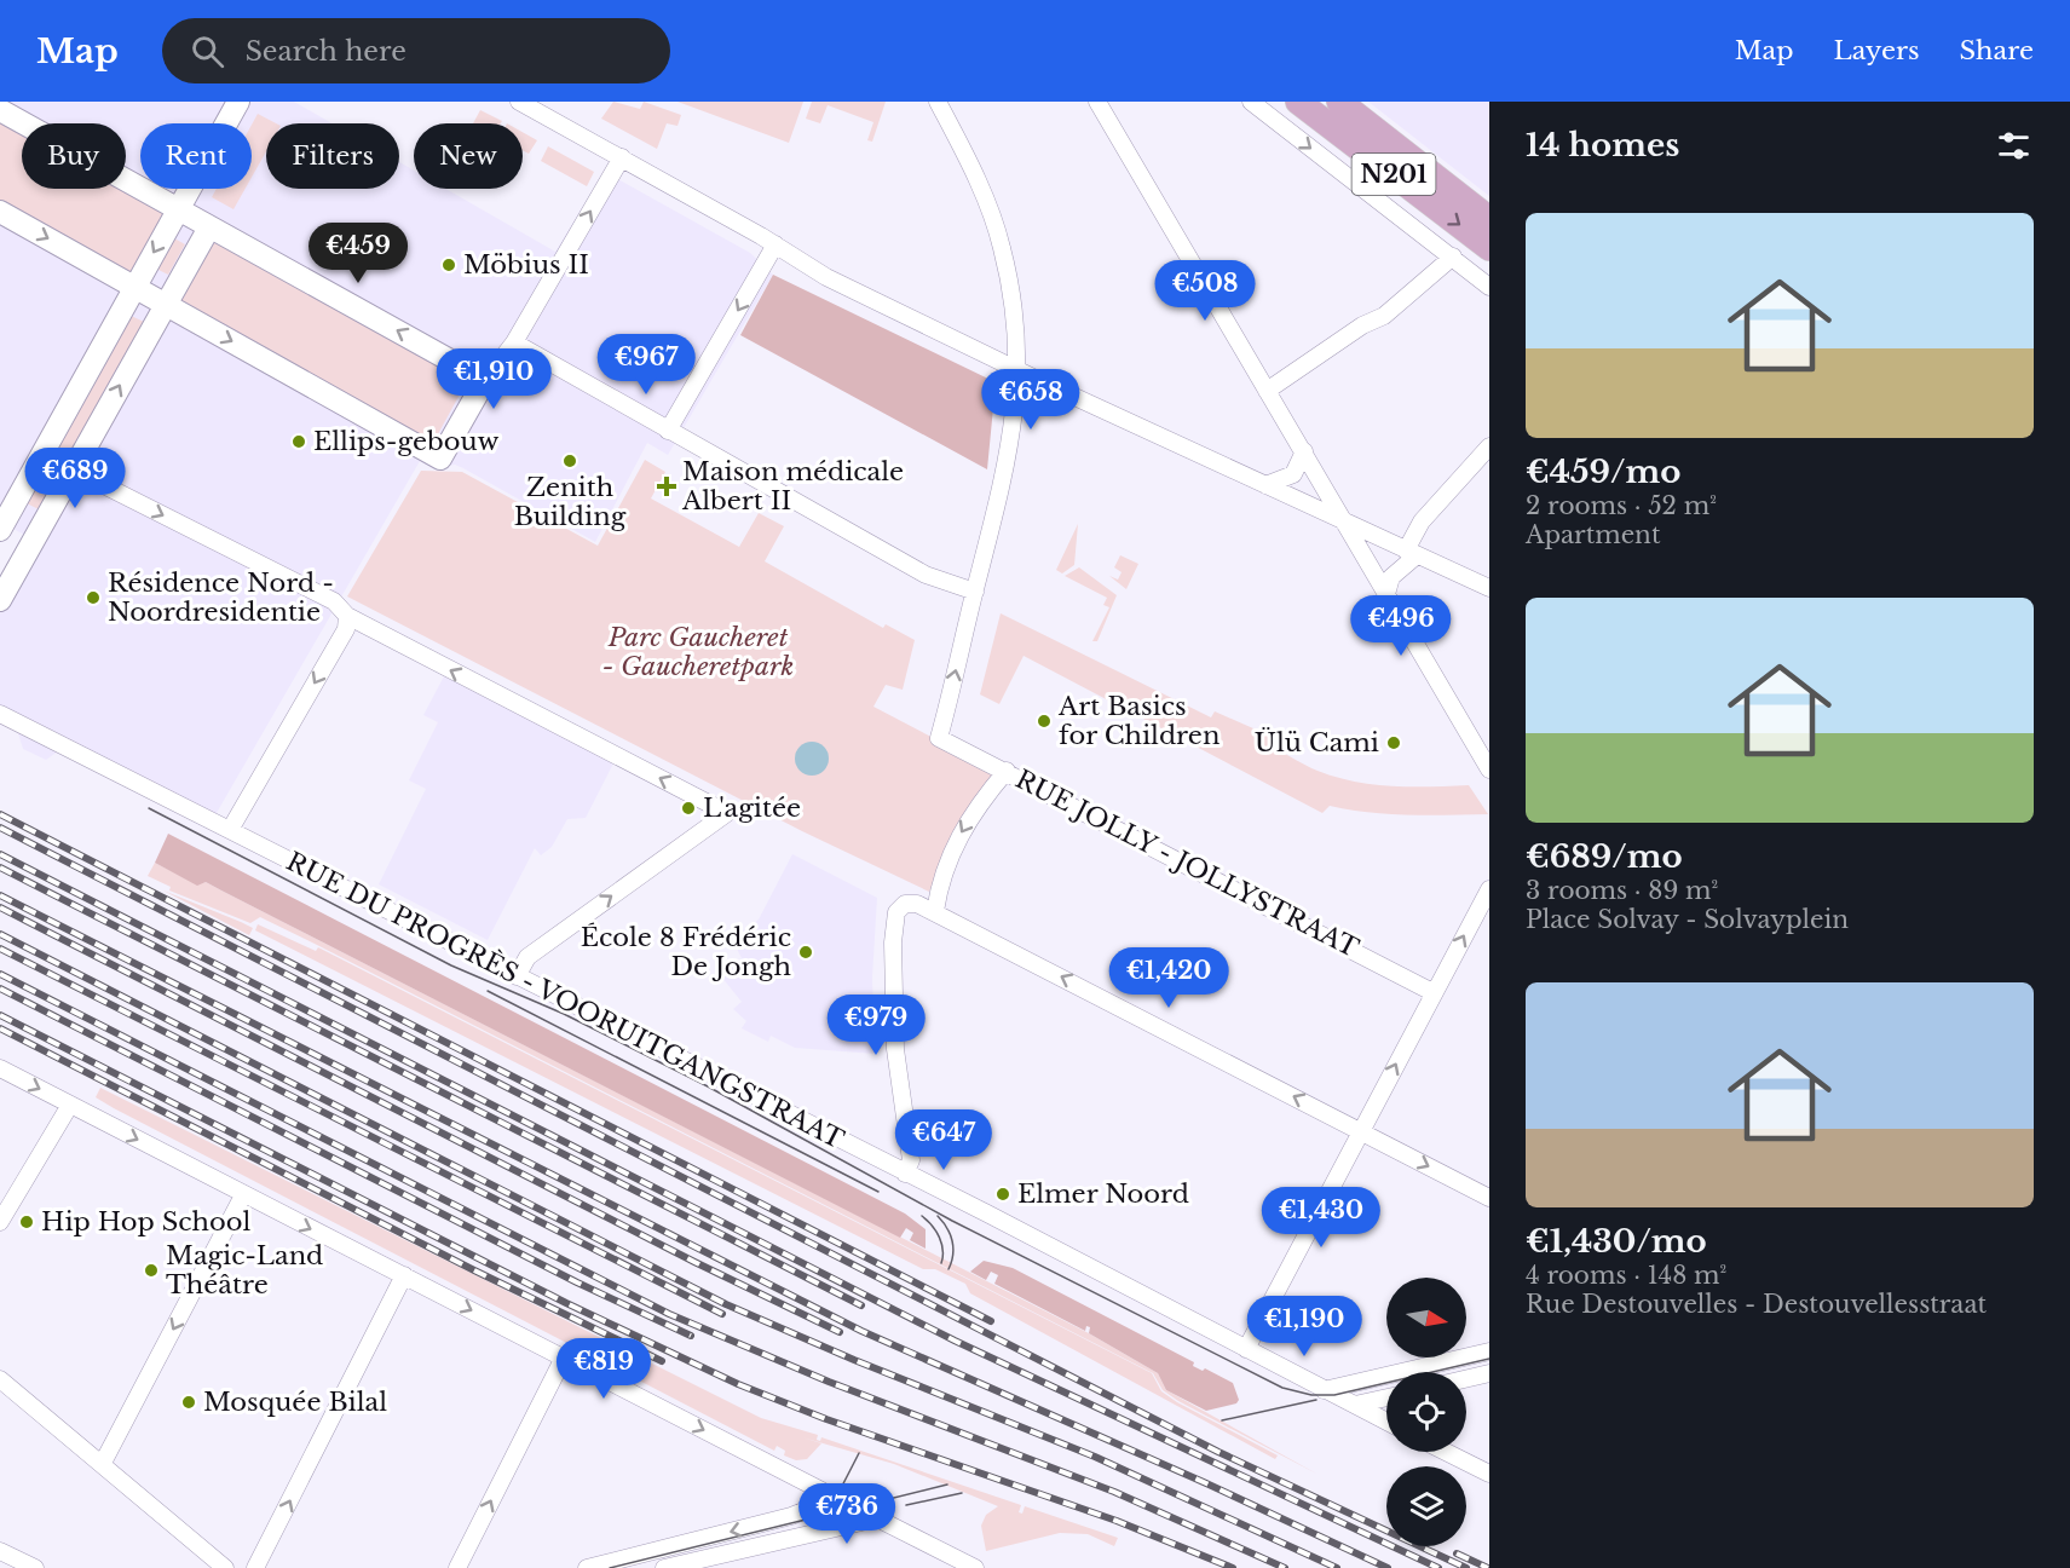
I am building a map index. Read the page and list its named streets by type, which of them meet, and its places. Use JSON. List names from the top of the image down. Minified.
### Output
{"streets":{"main road":["N201"],"street":["RUE JOLLY - JOLLYSTRAAT","RUE DU PROGRÈS - VOORUITGANGSTRAAT"]},"parks":["Parc Gaucheret - Gaucheretpark"],"places":{"other":["Möbius II","Ellips-gebouw","Zenith Building","Résidence Nord - Noordresidentie","Art Basics for Children","Ülü Cami","L'agitée","École 8 Frédéric De Jongh","Elmer Noord","Hip Hop School","Magic-Land Théâtre","Mosquée Bilal"],"health":["Maison médicale Albert II"]},"north":"right","page":{"header":"Map","search":"Search here","nav":["Map","Layers","Share"],"heading":"14 homes","chip":["Buy","Rent","Filters","New"],"list":[{"name":"€459/mo","note":"2 rooms · 52 m² · Apartment"},{"name":"€689/mo","note":"3 rooms · 89 m² · Place Solvay - Solvayplein"},{"name":"€1,430/mo","note":"4 rooms · 148 m² · Rue Destouvelles - Destouvellesstraat"}],"price":["€459","€508","€967","€1,910","€658","€689","€496","€1,420","€979","€647","€1,430","€1,190","€819","€736"]}}
